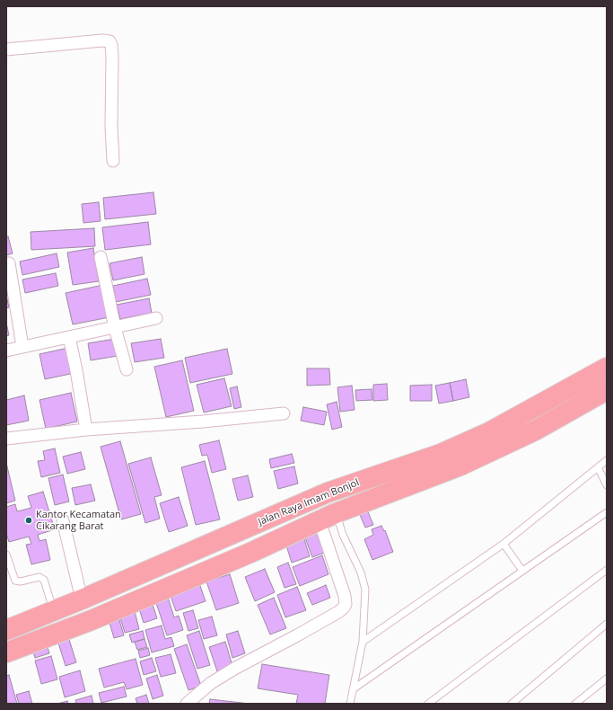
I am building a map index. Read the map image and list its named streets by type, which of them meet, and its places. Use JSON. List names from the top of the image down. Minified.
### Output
{"streets":{"highway":["Jalan Raya Imam Bonjol"]},"places":["Kantor Kecamatan Cikarang Barat"]}
